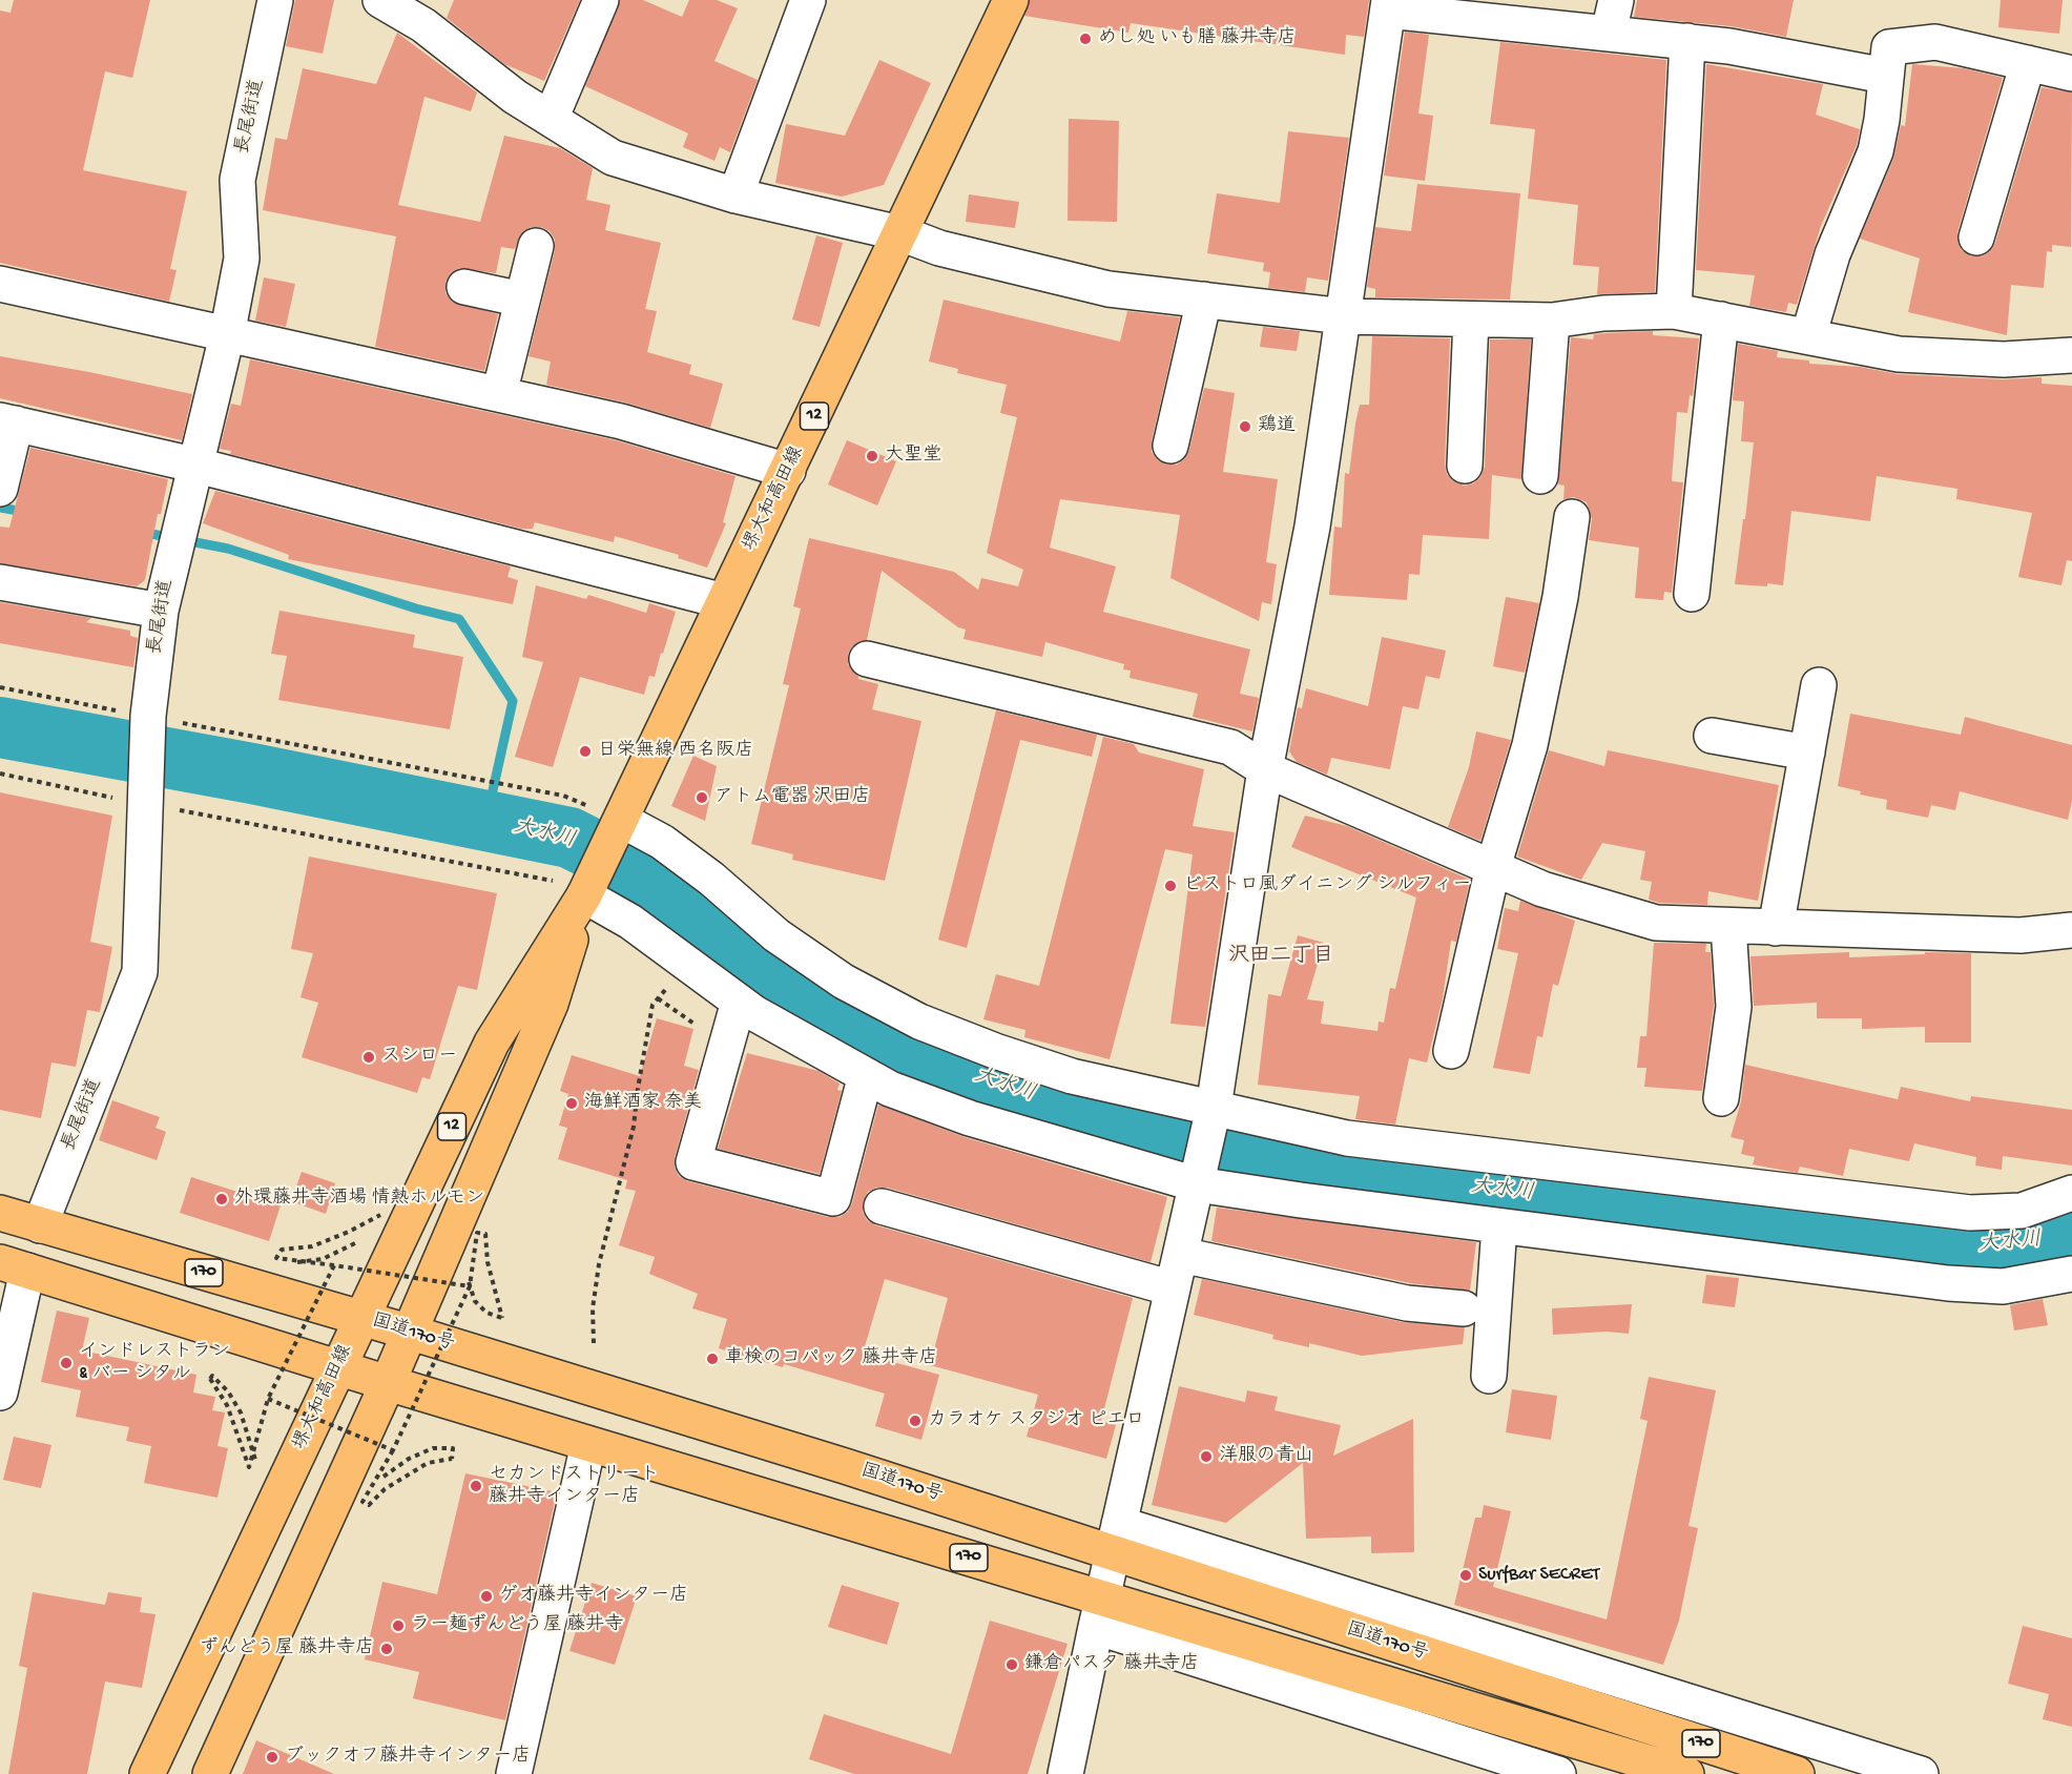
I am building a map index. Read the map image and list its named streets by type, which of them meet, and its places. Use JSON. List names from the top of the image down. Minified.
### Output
{"streets":{"main road":["12","堺大和高田線","170","国道170号"],"street":["長尾街道"]},"crossings":[["長尾街道","国道170号"],["堺大和高田線","国道170号"]],"districts":["沢田二丁目"],"water":["大水川"],"places":["めし処 いも膳 藤井寺店","鶏道","大聖堂","日栄無線 西名阪店","アトム電器 沢田店","ビストロ風ダイニング シルフィー","スシロー","海鮮酒家 奈美","外環藤井寺酒場 情熱ホルモン","車検のコパック 藤井寺店","インドレストラン & バー シタル","カラオケ スタジオ ピエロ","洋服の青山","セカンドストリート 藤井寺インター店","SurfBar SECRET","ゲオ藤井寺インター店","ラー麺ずんどう屋 藤井寺","ずんどう屋 藤井寺店","鎌倉パスタ 藤井寺店","ブックオフ藤井寺インター店"]}
